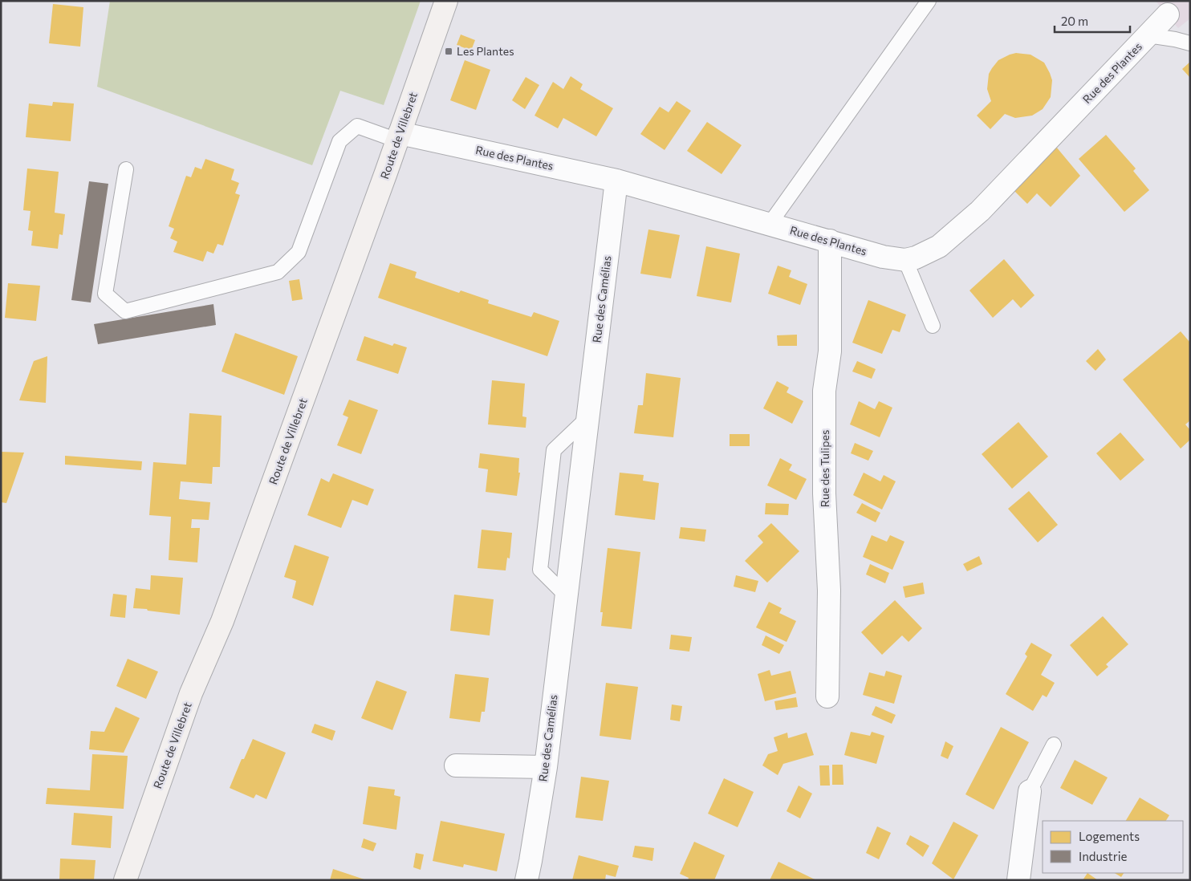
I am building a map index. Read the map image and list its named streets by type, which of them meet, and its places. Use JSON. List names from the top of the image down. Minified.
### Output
{"streets":{"main road":["Route de Villebret"],"street":["Rue des Plantes","Rue des Camélias","Rue des Tulipes"]},"crossings":[["Rue des Plantes","Route de Villebret"],["Rue des Plantes","Rue des Camélias"],["Rue des Plantes","Rue des Tulipes"]],"places":{"transit":["Les Plantes"]},"legend":["Logements","Industrie"],"scale_bar":"20 m"}
